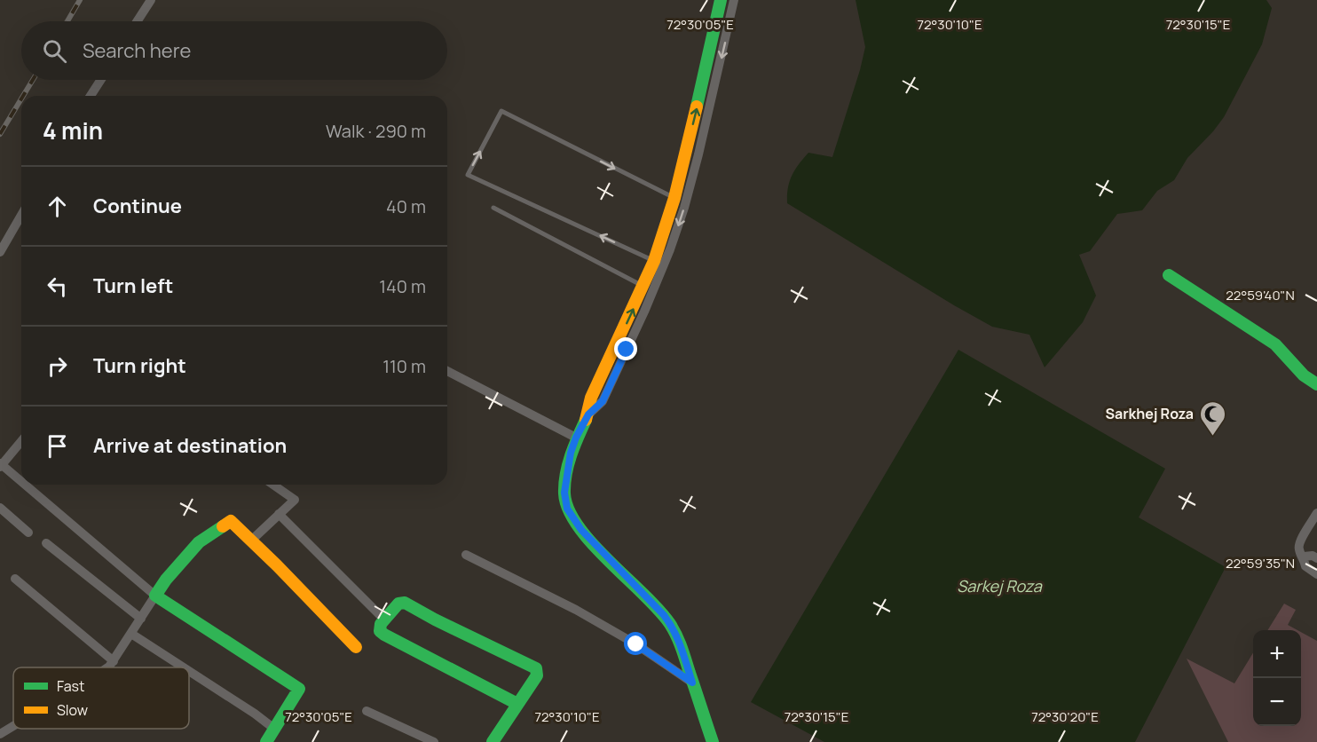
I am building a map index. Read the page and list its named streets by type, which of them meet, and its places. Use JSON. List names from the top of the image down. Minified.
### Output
{"water":["Sarkej Roza"],"places":{"mosque":["Sarkhej Roza"]},"legend":["Fast","Slow"],"page":{"search":"Search here","heading":["4 min","Walk · 290 m"],"list":[["Continue","40 m"],["Turn left","140 m"],["Turn right","110 m"],"Arrive at destination"],"map_buttons":["+","−"]},"coordinates":["72°30'05\"E","72°30'10\"E","72°30'15\"E","22°59'40\"N","22°59'35\"N","72°30'20\"E"]}
